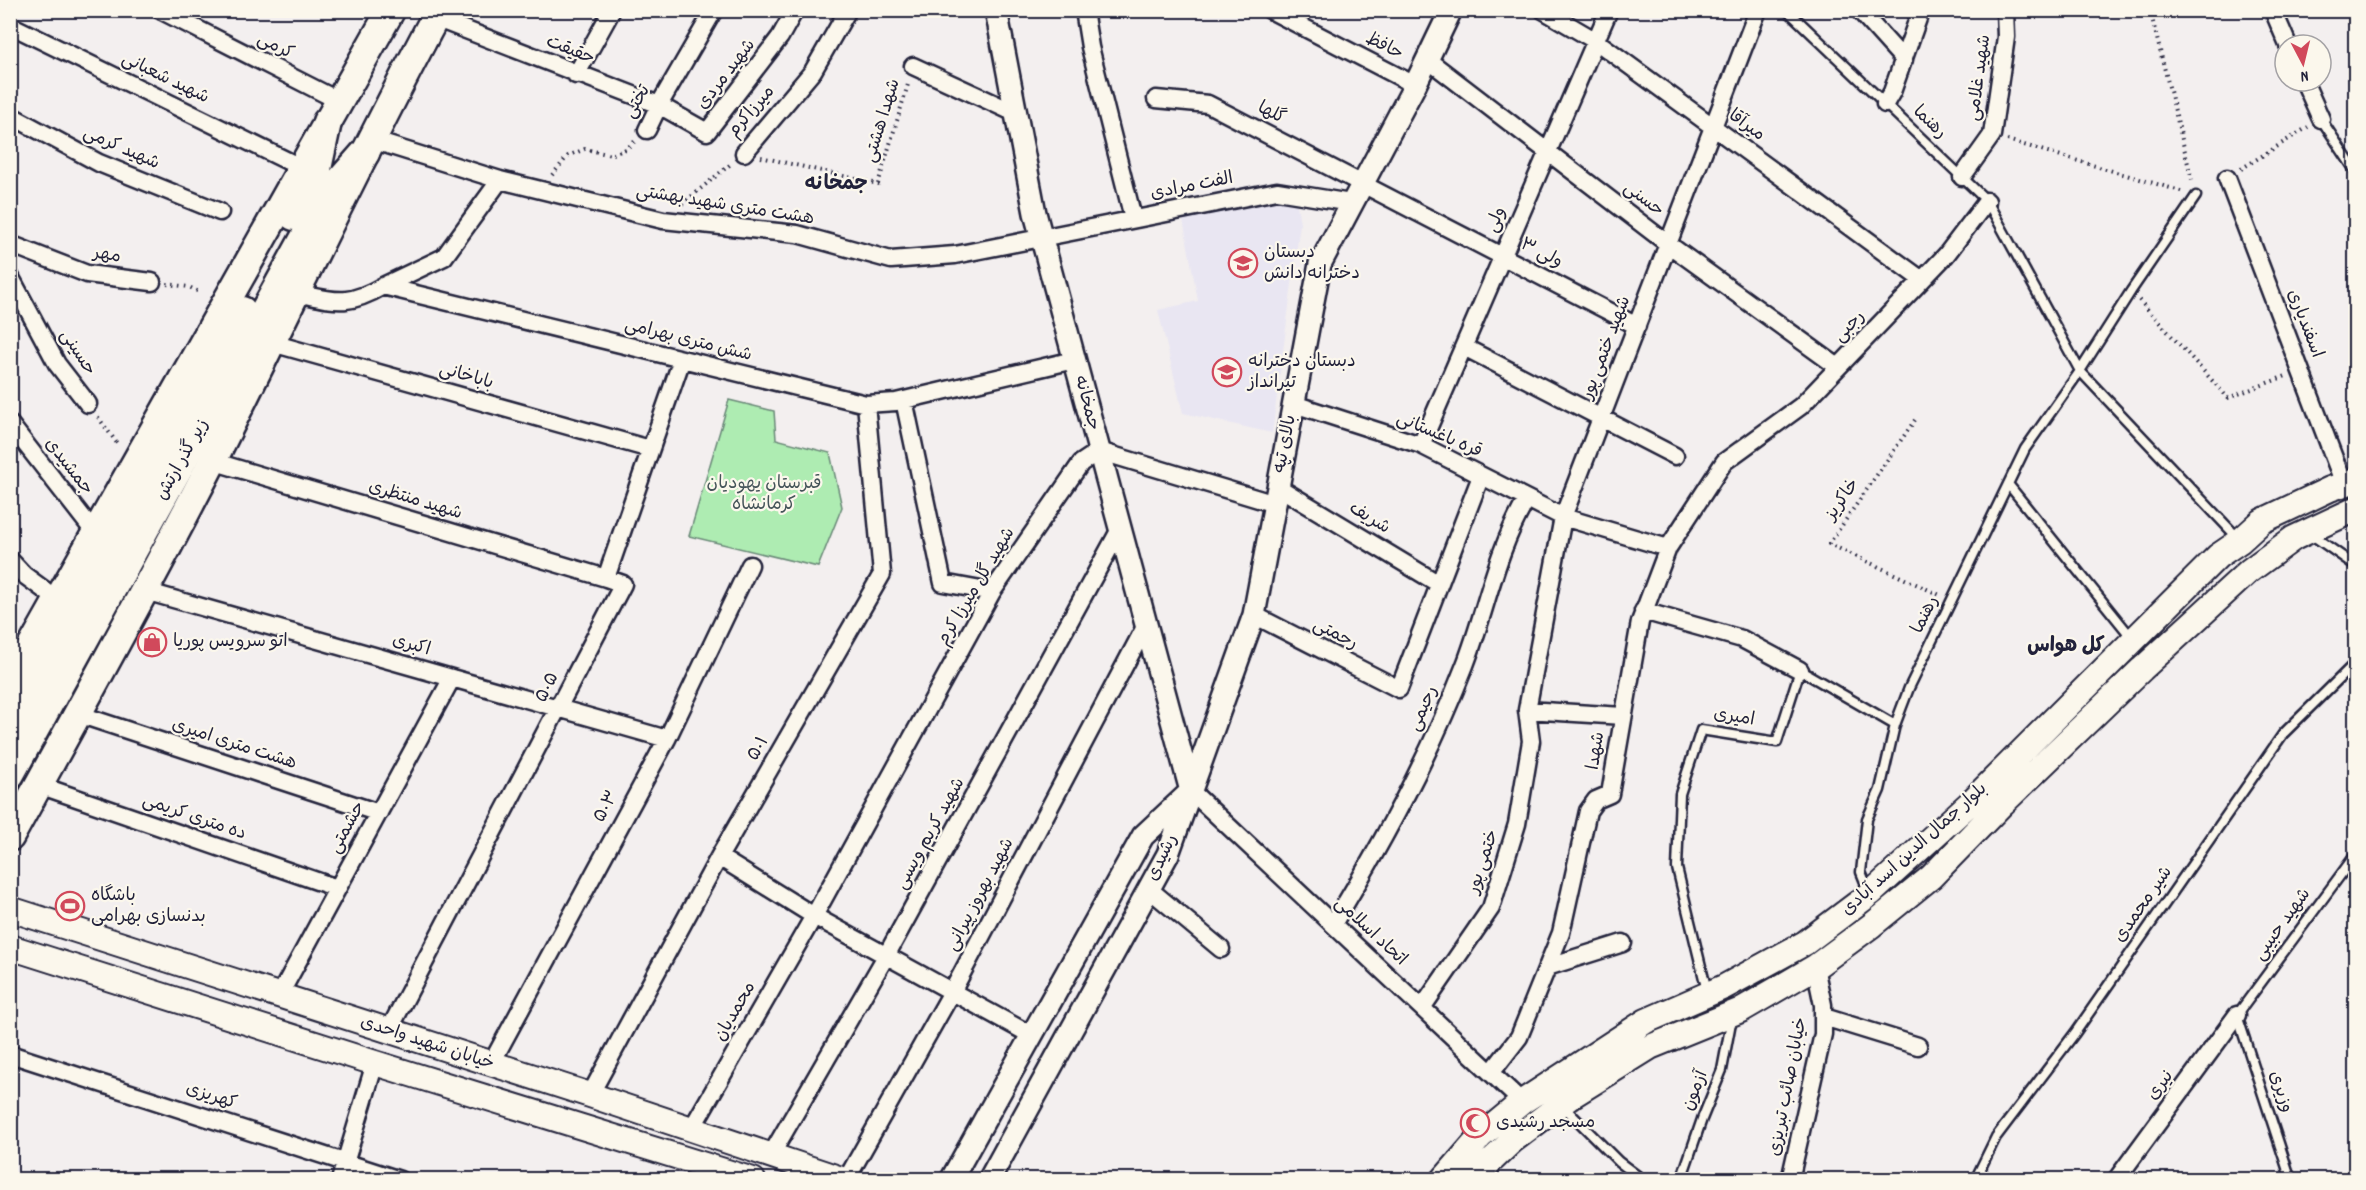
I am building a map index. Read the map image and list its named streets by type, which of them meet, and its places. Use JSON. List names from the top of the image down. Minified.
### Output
{"streets":{"highway":["زیر گذر ارتش"],"main road":["بلوار جمال الدین اسد آبادی","خیابان شهید واحدی"],"street":["کرمی","حافظ","حقیقت","شهید مردی","شهید غلامی","شهید شعبانی","تختی","میرزاکرم","گلها","میرآقا","شهید کرمی","الفت مرادی","حسنی","هشت متری شهید بهشتی","ولی","ولی ۳","مهر","اسفندیاری","رجبی","شش متری بهرامی","شهید ختمی پور","حسینی","باباخانی","جمخانه","قره باغستانی","بالای تپه","جمشیدی","شهید منتظری","شریف","شهید گل میرزا کرم","رحمتی","اکبری","۵۰۵","رحیمی","هشت متری امیری","۵۰۱","شهدا","۵۰۳","ده متری کریمی","حشمتی","شهید کریم ویسی","رشیدی","ختمی پور","شهید بهروز پیرانی","اتحاد اسلامی","محمدیان","نیری","خیابان صائب تبریزی","کهریزی"],"lane":["رهنما","امیری","شیر محمدی","شهید حبیبی","آزمون","وزیری"],"path":["شهدا هشتی","خاکریز"]},"crossings":[["کرمی","زیر گذر ارتش"],["حافظ","بالای تپه"],["حقیقت","شهید مردی"],["حقیقت","تختی"],["شهید غلامی","رهنما"],["تختی","هشت متری شهید بهشتی"],["میرزاکرم","شهدا هشتی"],["میرزاکرم","هشت متری شهید بهشتی"],["گلها","ولی ۳"],["گلها","بالای تپه"],["رهنما","رجبی"],["رهنما","خاکریز"],["رهنما","بلوار جمال الدین اسد آبادی"],["میرآقا","ولی"],["میرآقا","رجبی"],["میرآقا","شهید ختمی پور"],["الفت مرادی","هشت متری شهید بهشتی"],["الفت مرادی","جمخانه"],["الفت مرادی","بالای تپه"],["حسنی","ولی"],["حسنی","رجبی"],["حسنی","شهید ختمی پور"],["حسنی","بالای تپه"],["هشت متری شهید بهشتی","جمخانه"],["هشت متری شهید بهشتی","زیر گذر ارتش"],["ولی","ولی ۳"],["ولی","قره باغستانی"],["ولی ۳","شهید ختمی پور"],["ولی ۳","بالای تپه"],["اسفندیاری","بلوار جمال الدین اسد آبادی"],["رجبی","شهدا"],["شش متری بهرامی","جمخانه"],["شش متری بهرامی","۵۰۱"],["شهید ختمی پور","قره باغستانی"],["شهید ختمی پور","ختمی پور"],["جمخانه","بالای تپه"],["جمخانه","شهید گل میرزا کرم"],["جمخانه","شهید کریم ویسی"],["جمخانه","رشیدی"],["جمخانه","شهید بهروز پیرانی"],["جمخانه","اتحاد اسلامی"],["قره باغستانی","بالای تپه"],["قره باغستانی","رحیمی"],["قره باغستانی","شهدا"],["بالای تپه","شریف"],["بالای تپه","رحمتی"],["بالای تپه","رشیدی"],["بالای تپه","اتحاد اسلامی"],["شهید منتظری","۵۰۵"],["شریف","رحمتی"],["شهید گل میرزا کرم","محمدیان"],["اکبری","۵۰۵"],["اکبری","۵۰۳"],["اکبری","حشمتی"],["۵۰۵","خیابان شهید واحدی"],["رحیمی","اتحاد اسلامی"],["امیری","بلوار جمال الدین اسد آبادی"],["هشت متری امیری","حشمتی"],["۵۰۱","خیابان شهید واحدی"],["شهدا","اتحاد اسلامی"],["۵۰۳","خیابان شهید واحدی"],["ده متری کریمی","حشمتی"],["حشمتی","خیابان شهید واحدی"],["شهید کریم ویسی","خیابان شهید واحدی"],["بلوار جمال الدین اسد آبادی","اتحاد اسلامی"],["بلوار جمال الدین اسد آبادی","خیابان صائب تبریزی"],["بلوار جمال الدین اسد آبادی","آزمون"],["رشیدی","اتحاد اسلامی"],["ختمی پور","اتحاد اسلامی"],["شهید بهروز پیرانی","خیابان شهید واحدی"],["شهید حبیبی","نیری"],["شهید حبیبی","وزیری"],["محمدیان","خیابان شهید واحدی"],["نیری","وزیری"]],"districts":["جمخانه","کل هواس"],"parks":["قبرستان یهودیان کرمانشاه"],"places":{"school or university":["دبستان دخترانه دانش","دبستان دخترانه تیرانداز"],"shop":["اتو سرویس پوریا"],"sports":["باشگاه بدنسازی بهرامی"],"mosque":["مسجد رشیدی"]},"north":"bottom"}
